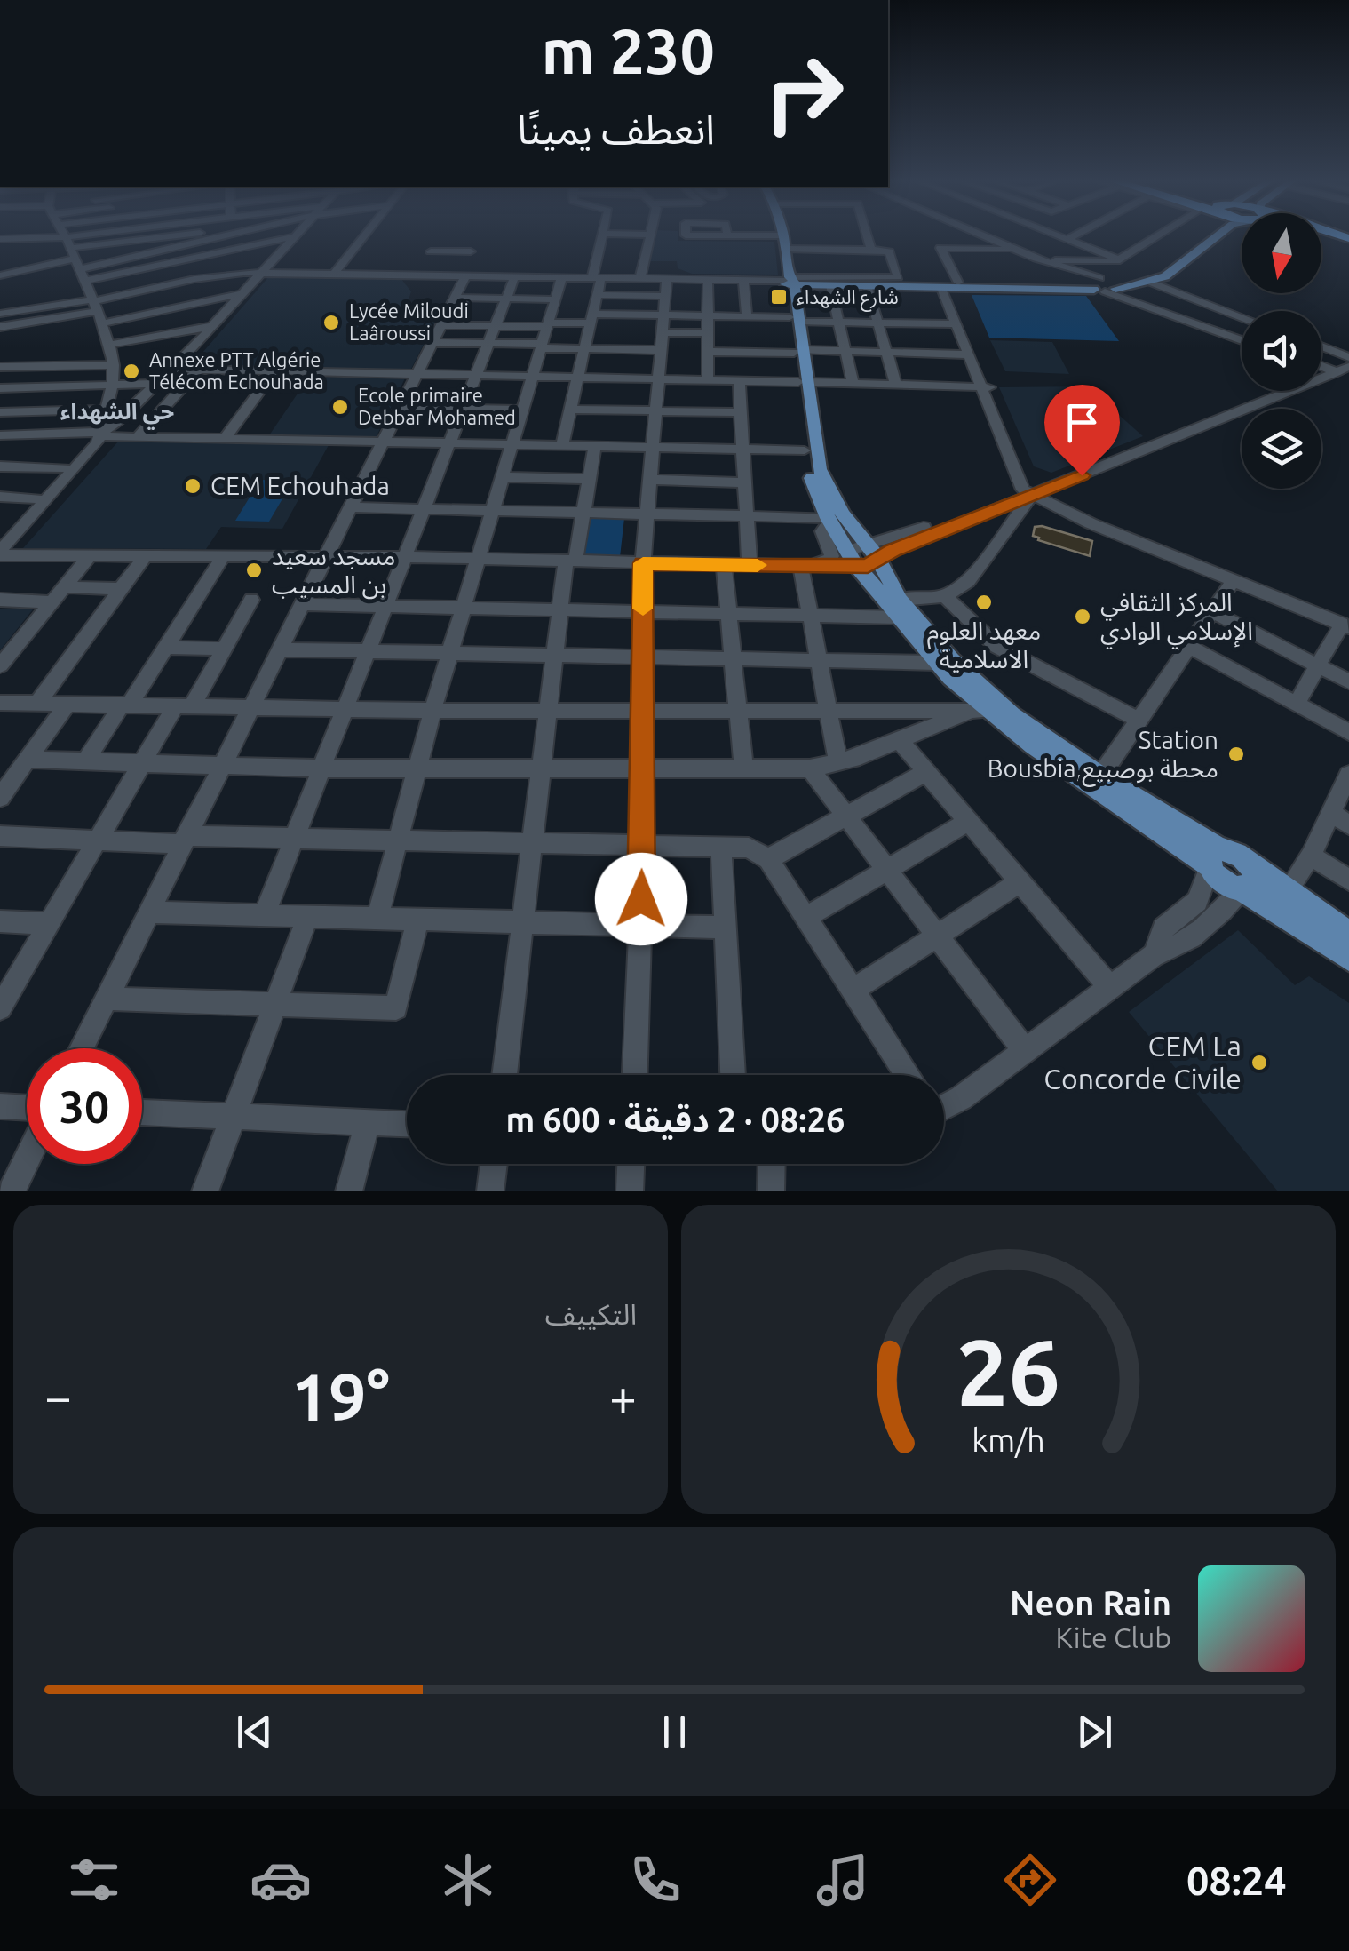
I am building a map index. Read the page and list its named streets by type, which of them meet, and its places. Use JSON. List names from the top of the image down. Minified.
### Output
{"districts":["حي الشهداء"],"places":{"transit":["شارع الشهداء"],"other":["Lycée Miloudi Laâroussi","Annexe PTT Algérie Télécom Echouhada","Ecole primaire Debbar Mohamed","CEM Echouhada","مسجد سعيد بن المسيب","معهد العلوم الاسلامية","المركز الثقافي الإسلامي الوادي","Station Bousbia,محطة بوصبيع","CEM La Concorde Civile"]},"north":"bottom","page":{"turn":["230 m","انعطف يمينًا"],"limit":"30","trip":"08:26 · 2 دقيقة · 600 m","tile":"التكييف","heat":["−","19°","+"],"song":["Neon Rain","Kite Club"],"tabs":"08:24","gauge":["26","km/h"]}}
